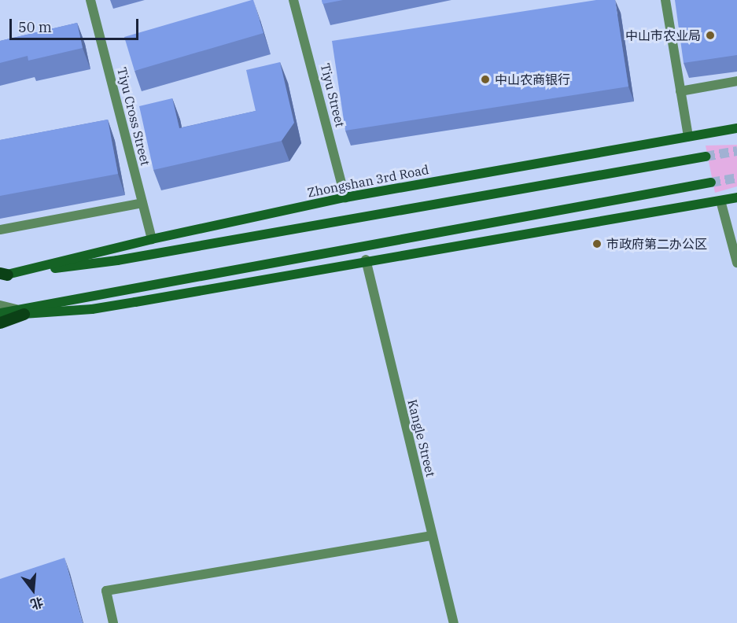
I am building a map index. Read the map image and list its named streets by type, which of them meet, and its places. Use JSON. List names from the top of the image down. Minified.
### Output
{"streets":{"main road":["Zhongshan 3rd Road"],"street":["Tiyu Street","Tiyu Cross Street","Kangle Street"]},"crossings":[["Tiyu Street","Zhongshan 3rd Road"],["Tiyu Cross Street","Zhongshan 3rd Road"]],"places":["中山市农业局","中山农商银行","市政府第二办公区"],"scale_bar":"50 m","north":"bottom"}
